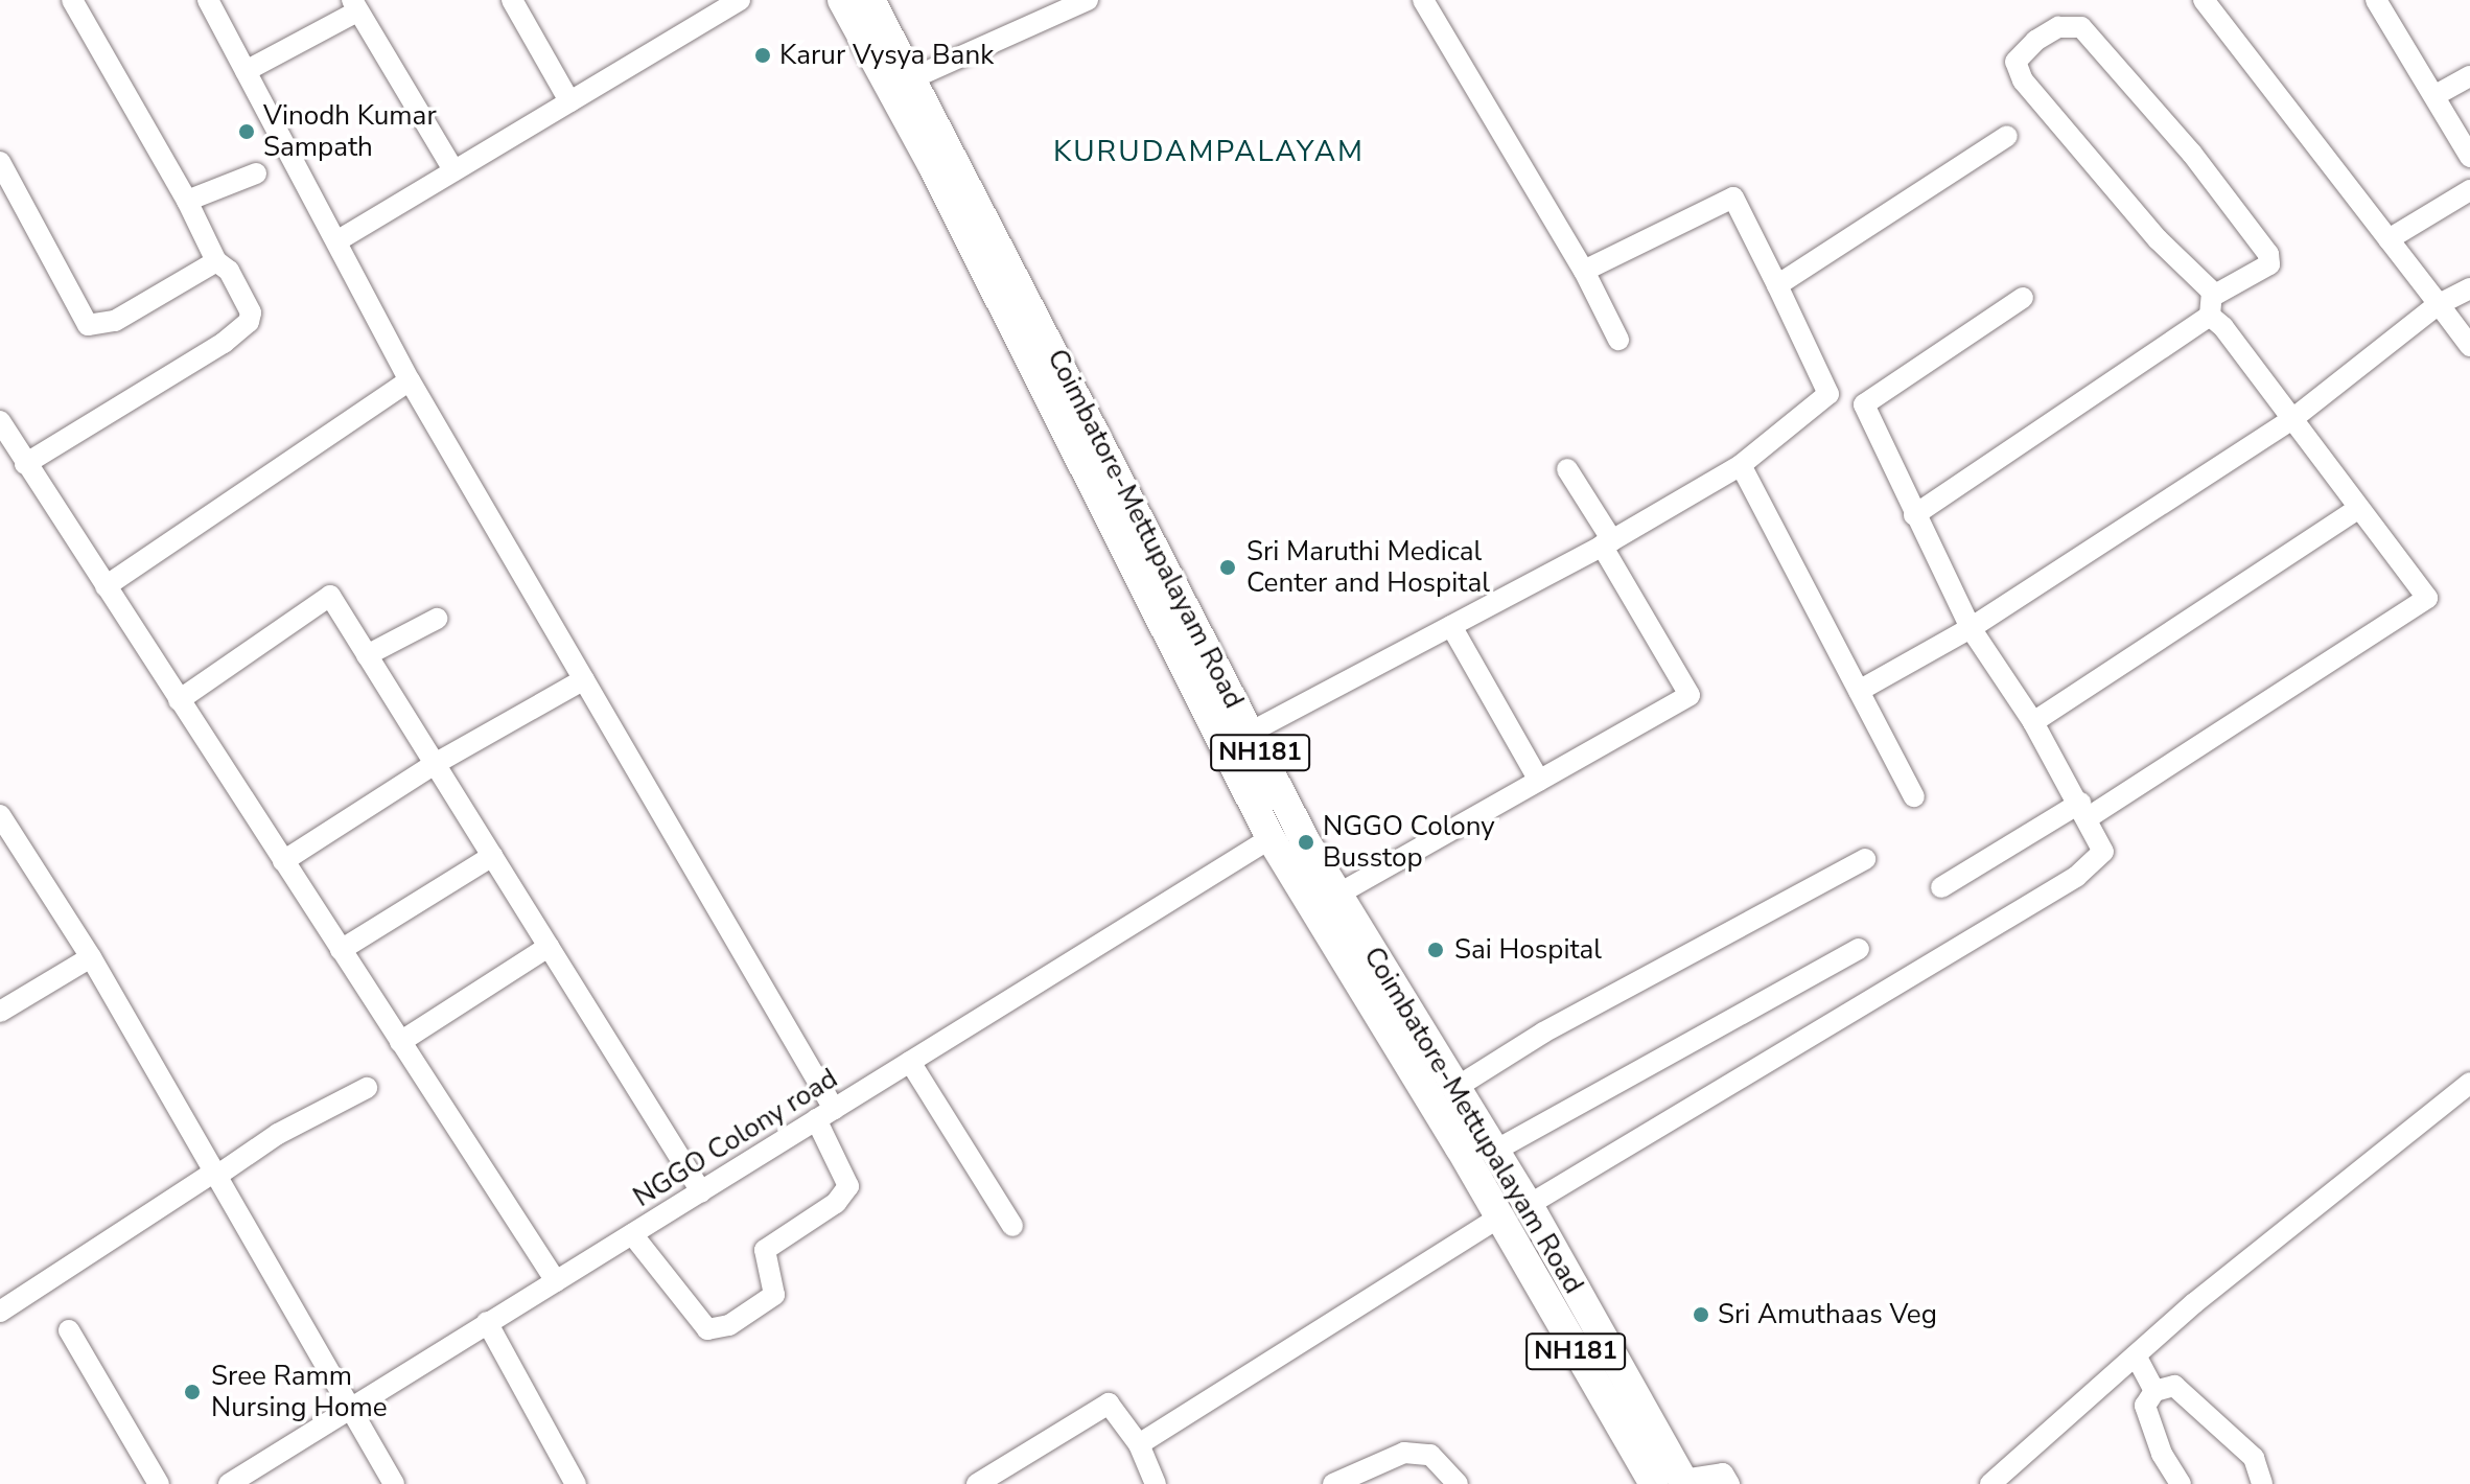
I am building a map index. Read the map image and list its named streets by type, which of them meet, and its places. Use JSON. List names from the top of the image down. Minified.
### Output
{"streets":{"highway":["Coimbatore-Mettupalayam Road","NH181"],"street":["NGGO Colony road"]},"crossings":[["Coimbatore-Mettupalayam Road","NH181"],["NH181","NGGO Colony road"]],"districts":["KURUDAMPALAYAM"],"places":["Karur Vysya Bank","Vinodh Kumar Sampath","Sri Maruthi Medical Center and Hospital","NGGO Colony Busstop","Sai Hospital","Sri Amuthaas Veg","Sree Ramm Nursing Home"]}
